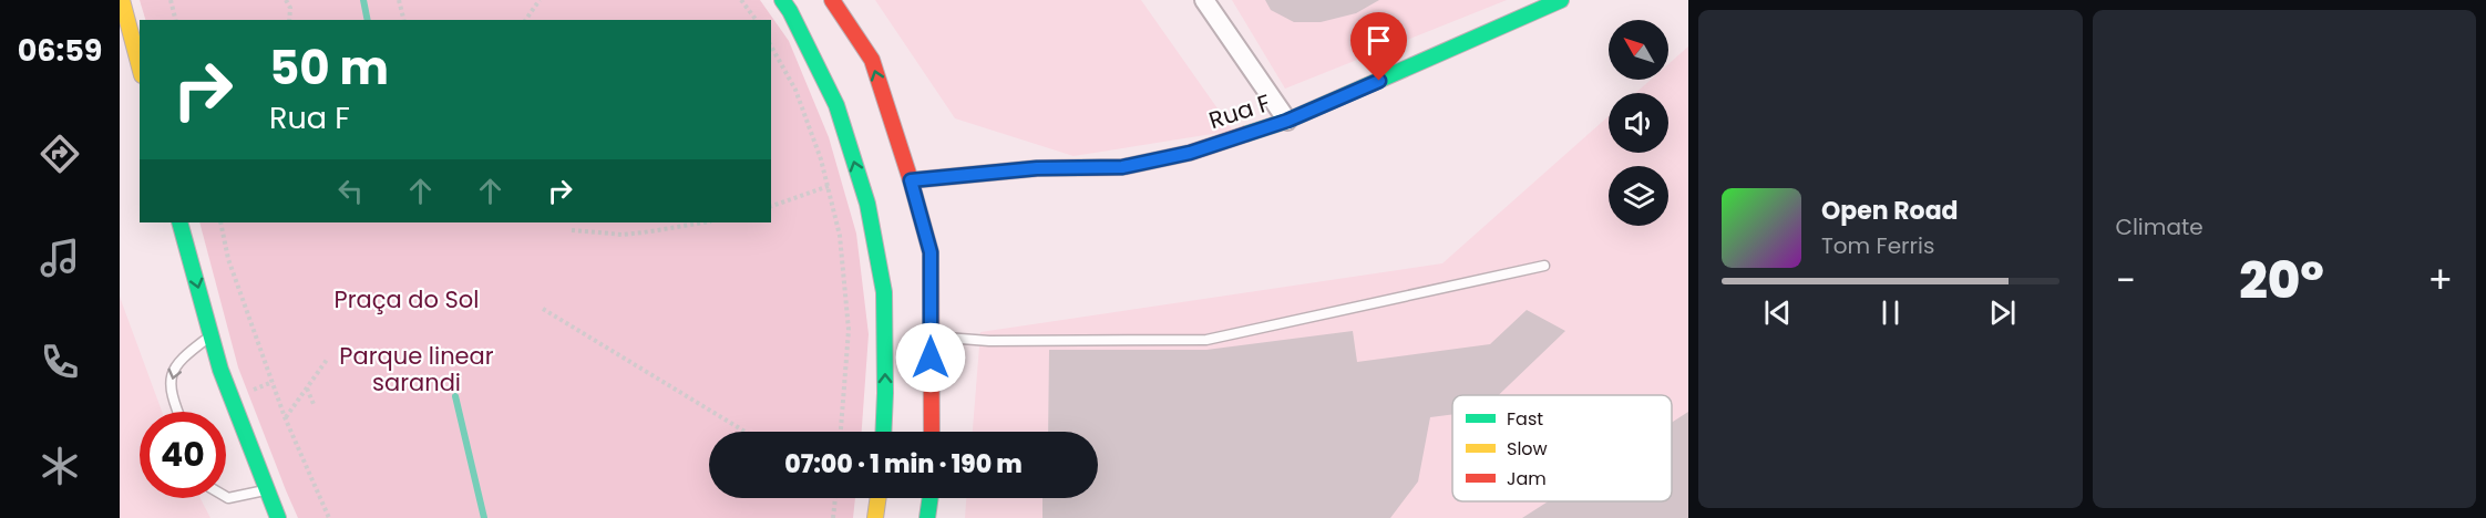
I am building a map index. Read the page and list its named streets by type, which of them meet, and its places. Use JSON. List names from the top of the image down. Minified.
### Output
{"streets":{"street":["Rua F"]},"parks":["Praça do Sol","Parque linear sarandi"],"legend":["Fast","Slow","Jam"],"north":"top left","page":{"tabs":"06:59","tile":"Climate","turn":["50 m","Rua F"],"song":["Open Road","Tom Ferris"],"heat":["−","20°","+"],"limit":"40","trip":"07:00 · 1 min · 190 m"}}
